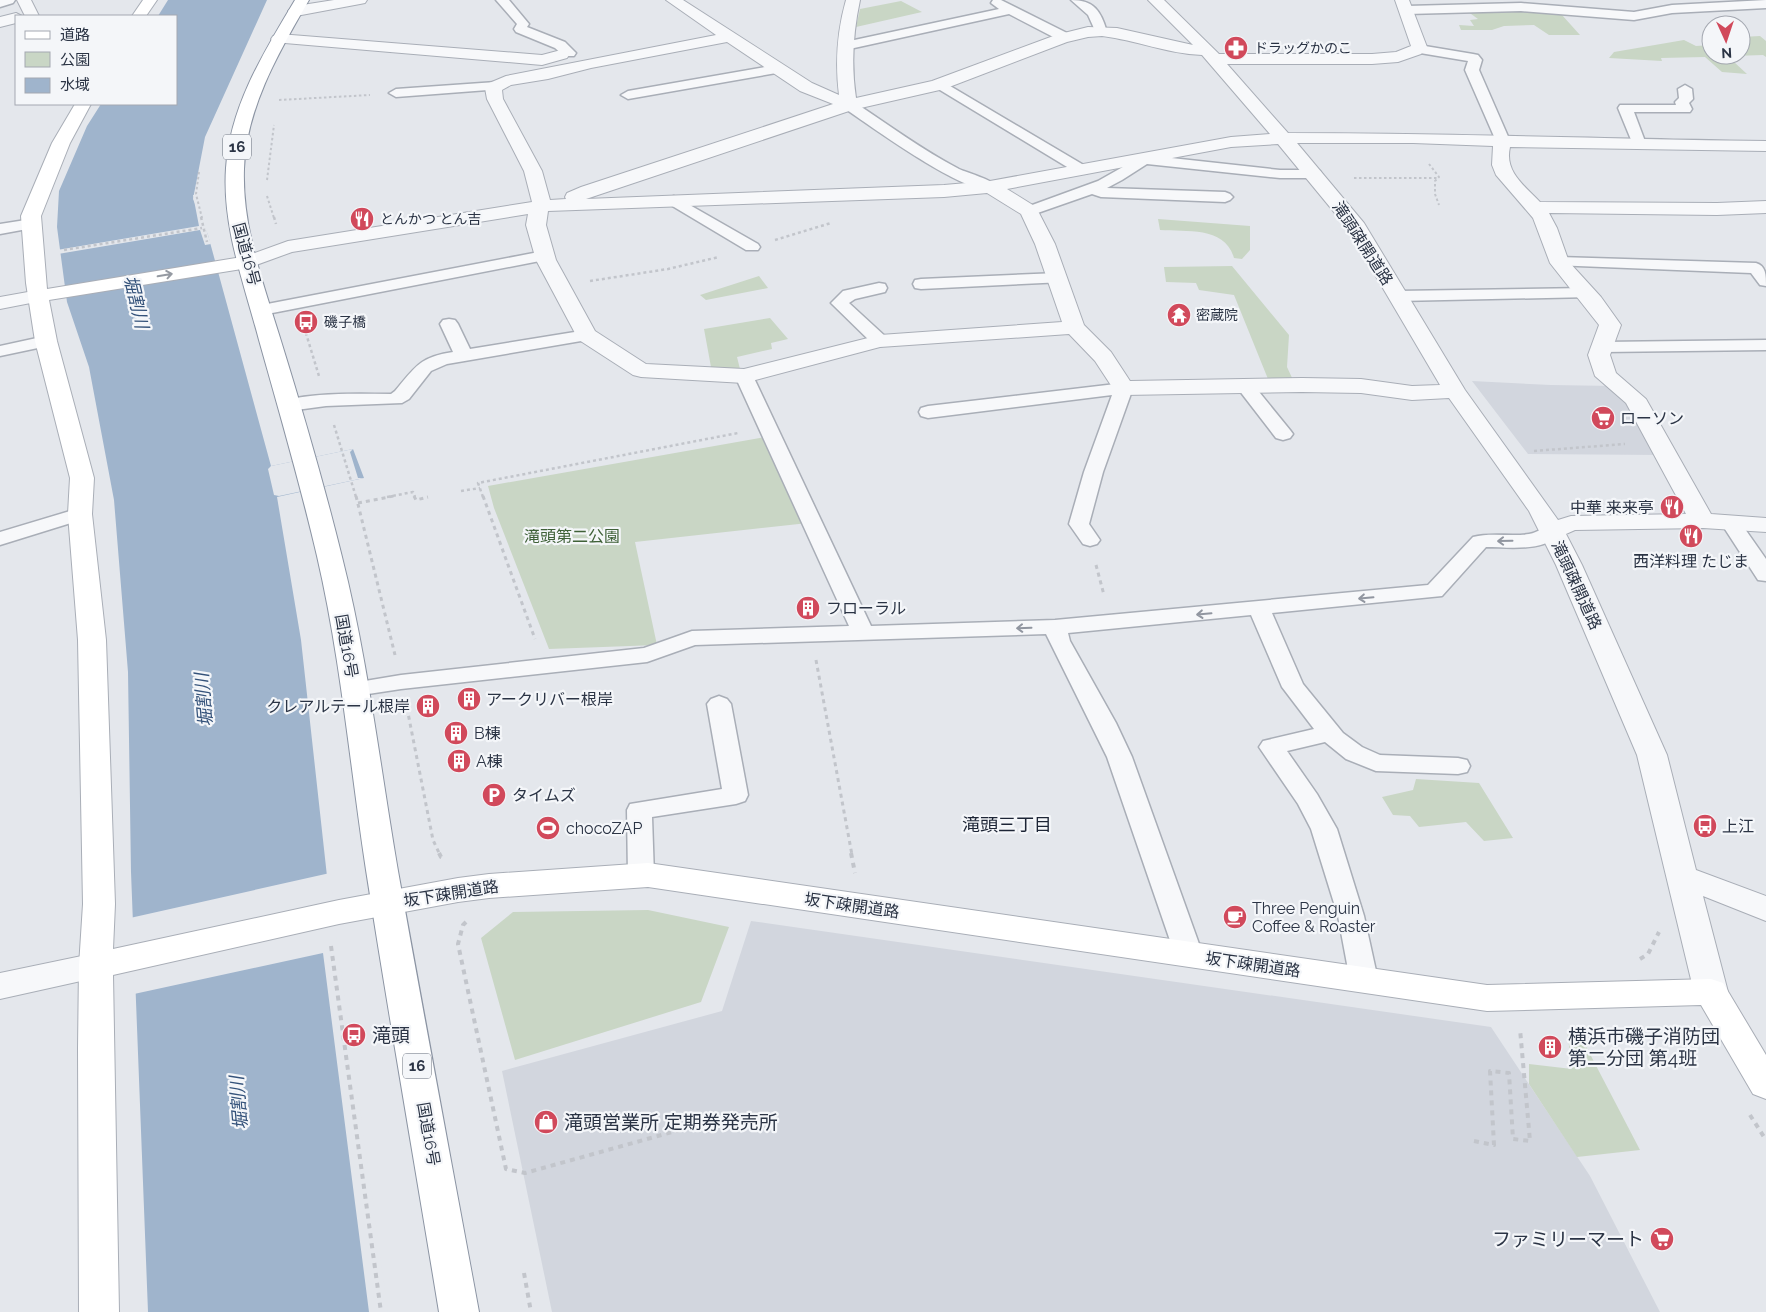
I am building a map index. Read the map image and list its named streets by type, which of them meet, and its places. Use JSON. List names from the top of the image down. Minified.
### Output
{"streets":{"main road":["16","滝頭疎開道路","国道16号","坂下疎開道路"]},"crossings":[["滝頭疎開道路","坂下疎開道路"],["国道16号","坂下疎開道路"]],"districts":["滝頭三丁目"],"water":["堀割川"],"parks":["滝頭第二公園"],"places":{"pharmacy":["ドラッグかのこ"],"restaurant":["とんかつ とん吉","中華 来来亭","西洋料理 たじま"],"temple":["密蔵院"],"bus stop":["磯子橋","上江","滝頭"],"supermarket":["ローソン","ファミリーマート"],"building":["フローラル","アークリバー根岸","クレアルテール根岸","B棟","A棟","横浜市磯子消防団 第二分団 第4班"],"parking":["タイムズ"],"sports":["chocoZAP"],"cafe":["Three Penguin Coffee & Roaster"],"shop":["滝頭営業所 定期券発売所"]},"legend":["道路","公園","水域"],"north":"bottom"}
